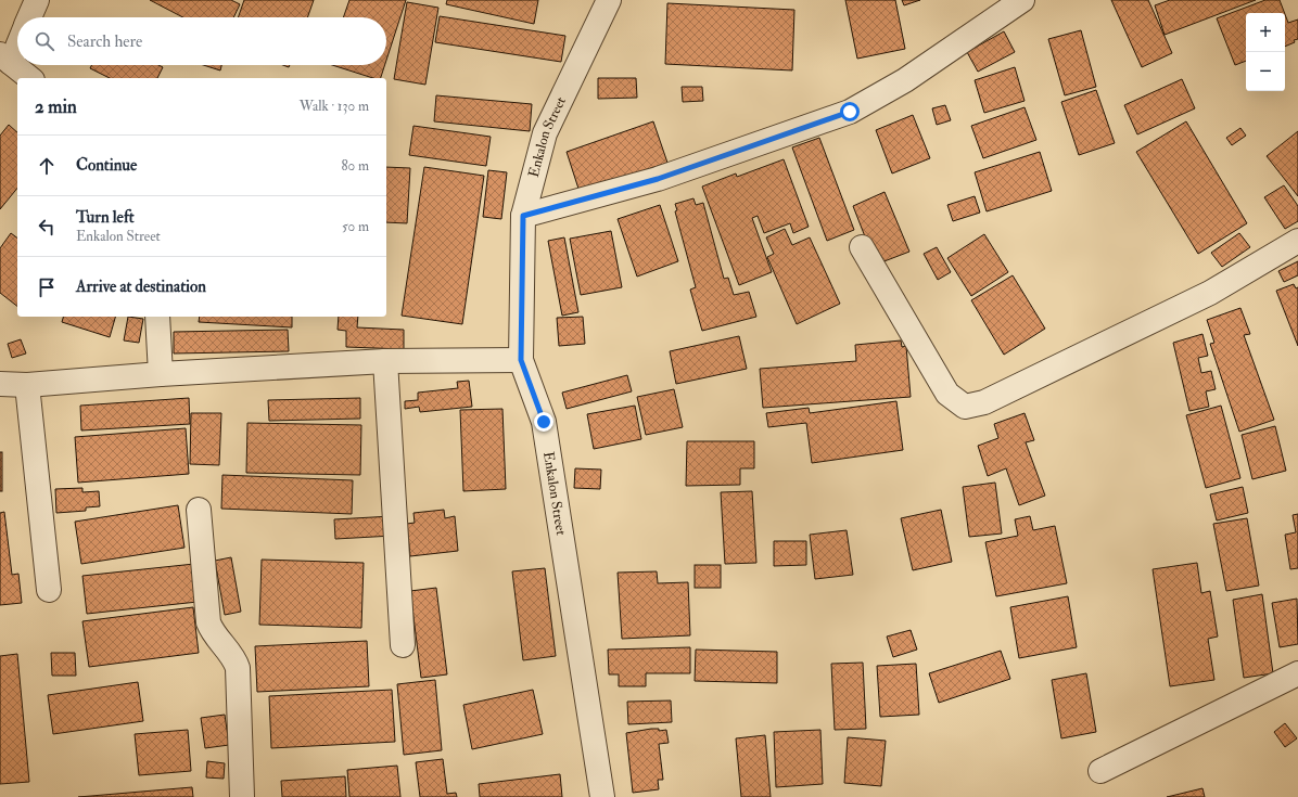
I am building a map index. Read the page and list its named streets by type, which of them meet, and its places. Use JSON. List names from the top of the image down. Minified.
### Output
{"streets":{"street":["Enkalon Street"]},"page":{"map_buttons":["+","−"],"search":"Search here","heading":["2 min","Walk · 130 m"],"list":[["Continue","80 m"],["Turn left","Enkalon Street","50 m"],"Arrive at destination"]}}
